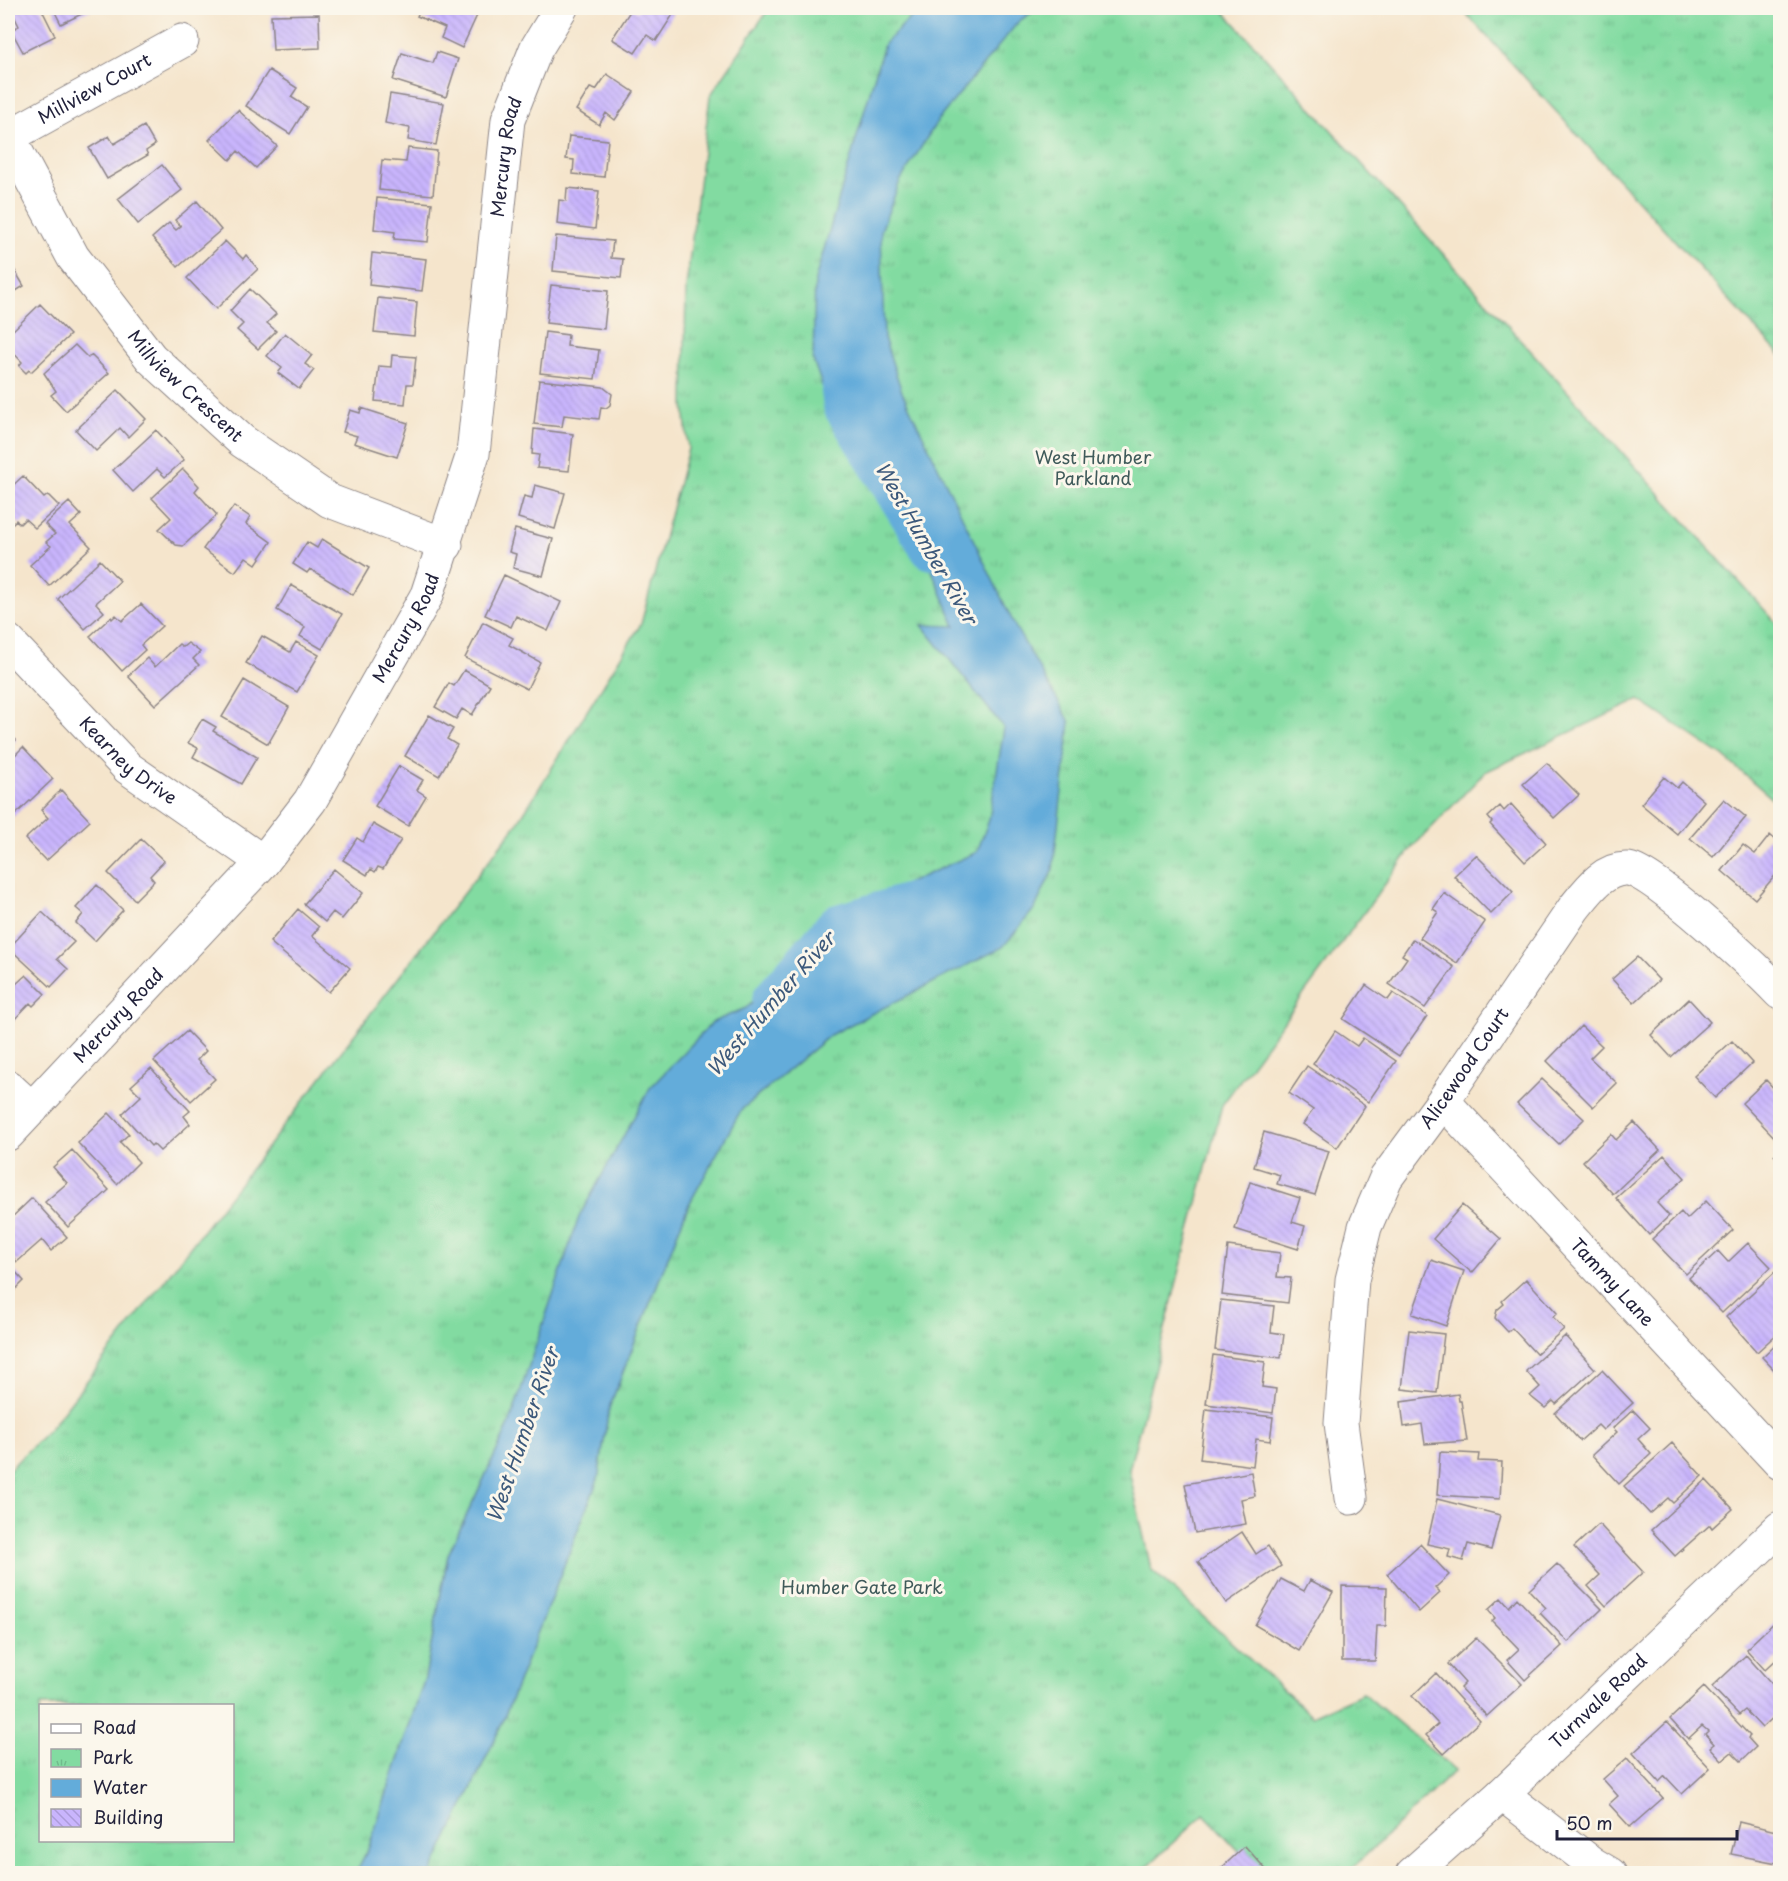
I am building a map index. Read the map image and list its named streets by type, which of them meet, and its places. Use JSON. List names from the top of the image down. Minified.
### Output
{"streets":{"street":["Millview Court","Mercury Road","Millview Crescent","Kearney Drive","Alicewood Court","Tammy Lane","Turnvale Road"]},"crossings":[["Millview Court","Millview Crescent"],["Mercury Road","Millview Crescent"],["Mercury Road","Kearney Drive"],["Alicewood Court","Tammy Lane"]],"water":["West Humber River"],"parks":["West Humber Parkland","Humber Gate Park"],"legend":["Road","Park","Water","Building"],"scale_bar":"50 m"}
